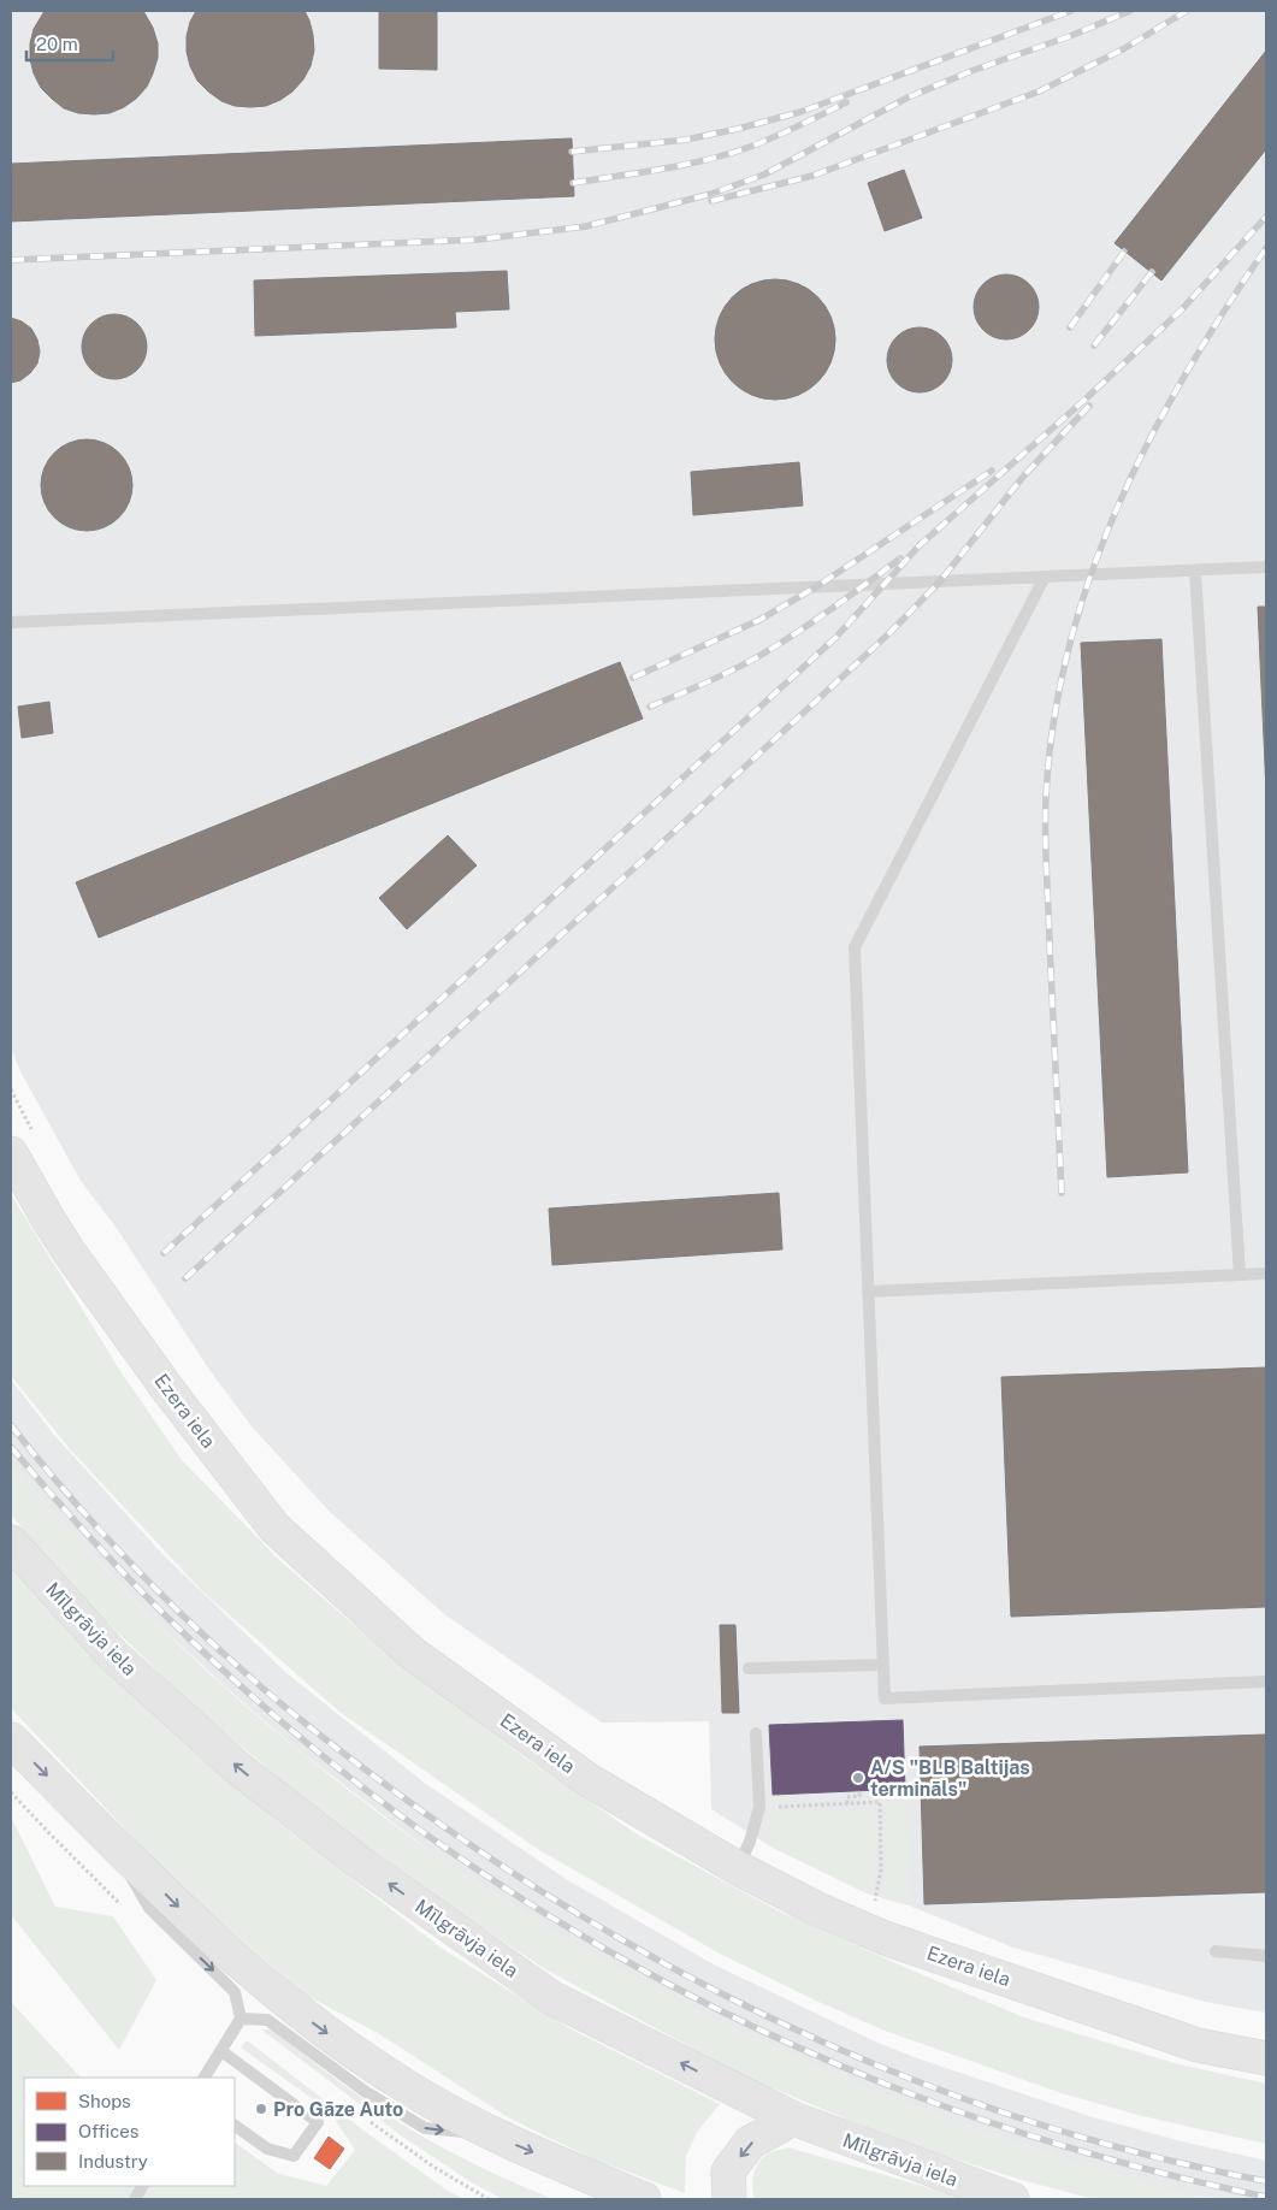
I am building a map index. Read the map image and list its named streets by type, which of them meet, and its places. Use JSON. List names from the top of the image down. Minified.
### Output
{"streets":{"main road":["Ezera iela","Mīlgrāvja iela"]},"places":["A/S \"BLB Baltijas termināls\"","Pro Gāze Auto"],"legend":["Shops","Offices","Industry"],"scale_bar":"20 m"}
